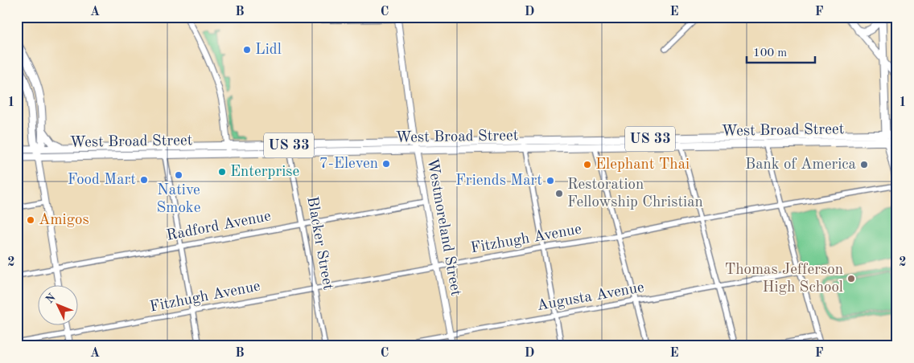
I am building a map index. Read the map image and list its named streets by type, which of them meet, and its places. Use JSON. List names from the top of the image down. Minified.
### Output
{"streets":{"main road":["West Broad Street","US 33"],"street":["Radford Avenue","Westmoreland Street","Fitzhugh Avenue","Blacker Street","Augusta Avenue"]},"crossings":[["West Broad Street","Westmoreland Street"],["West Broad Street","Blacker Street"],["Radford Avenue","Westmoreland Street"],["Radford Avenue","Blacker Street"],["Westmoreland Street","Fitzhugh Avenue"],["Westmoreland Street","Augusta Avenue"],["Fitzhugh Avenue","Blacker Street"]],"places":["Lidl","7-Eleven","Elephant Thai","Bank of America","Enterprise","Native Smoke","Food Mart","Friends Mart","Restoration Fellowship Christian","Amigos","Thomas Jefferson High School"],"scale_bar":"100 m","north":"top left","grid":{"columns":["A","B","C","D","E","F"],"rows":["1","2"]}}
